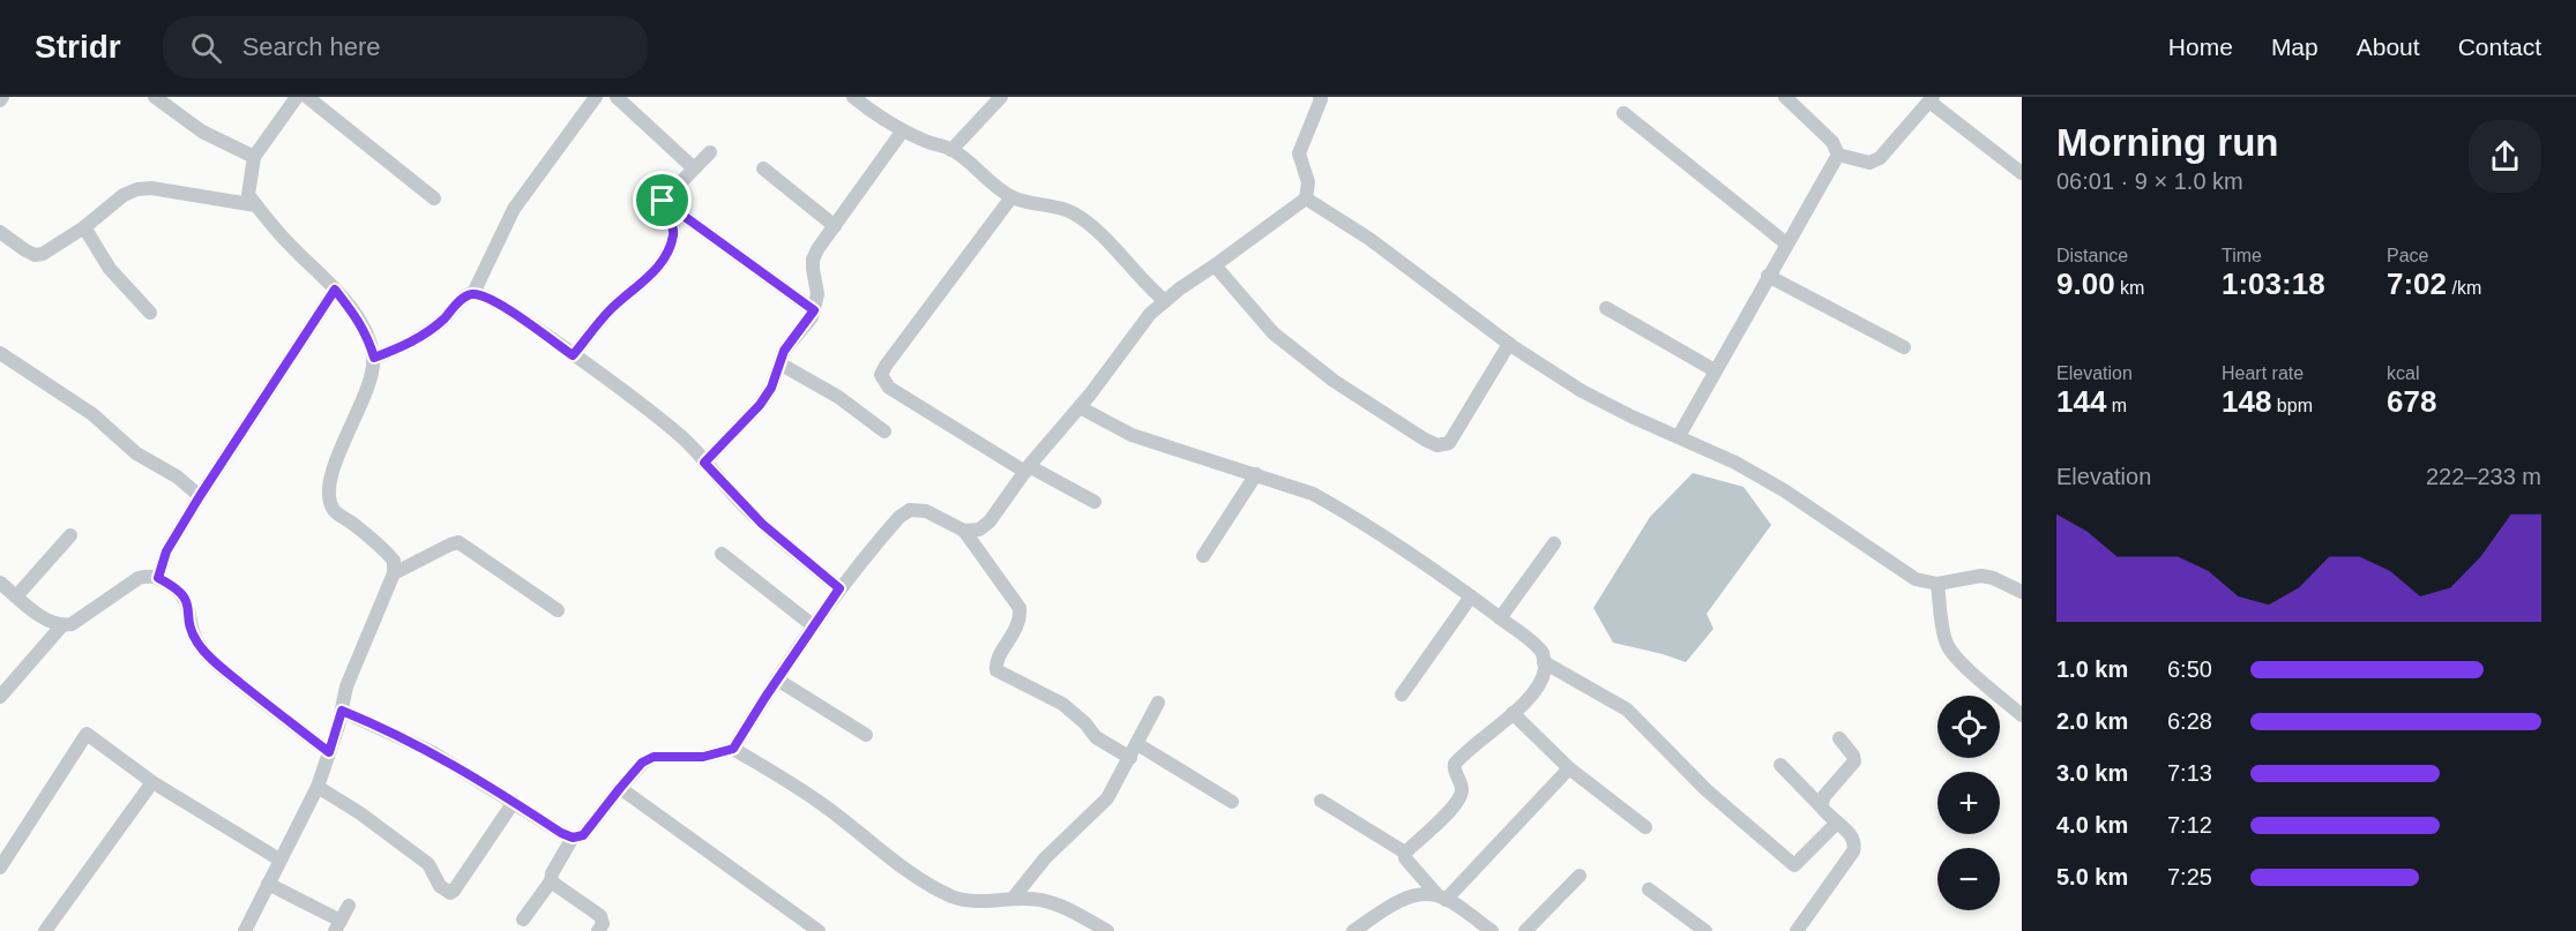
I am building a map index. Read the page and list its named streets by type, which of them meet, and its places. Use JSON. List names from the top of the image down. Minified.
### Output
{"page":{"header":"Stridr","search":"Search here","nav":["Home","Map","About","Contact"],"heading":["Morning run","06:01 · 9 × 1.0 km"],"stats":[["Distance","9.00 km"],["Time","1:03:18"],["Pace","7:02 /km"],["Elevation","144 m"],["Heart rate","148 bpm"],["kcal","678"]],"chart":["Elevation","222–233 m"],"list":[{"name":"1.0 km","note":"6:50"},{"name":"2.0 km","note":"6:28"},{"name":"3.0 km","note":"7:13"},{"name":"4.0 km","note":"7:12"},{"name":"5.0 km","note":"7:25"}],"map_buttons":["+","−"]}}
